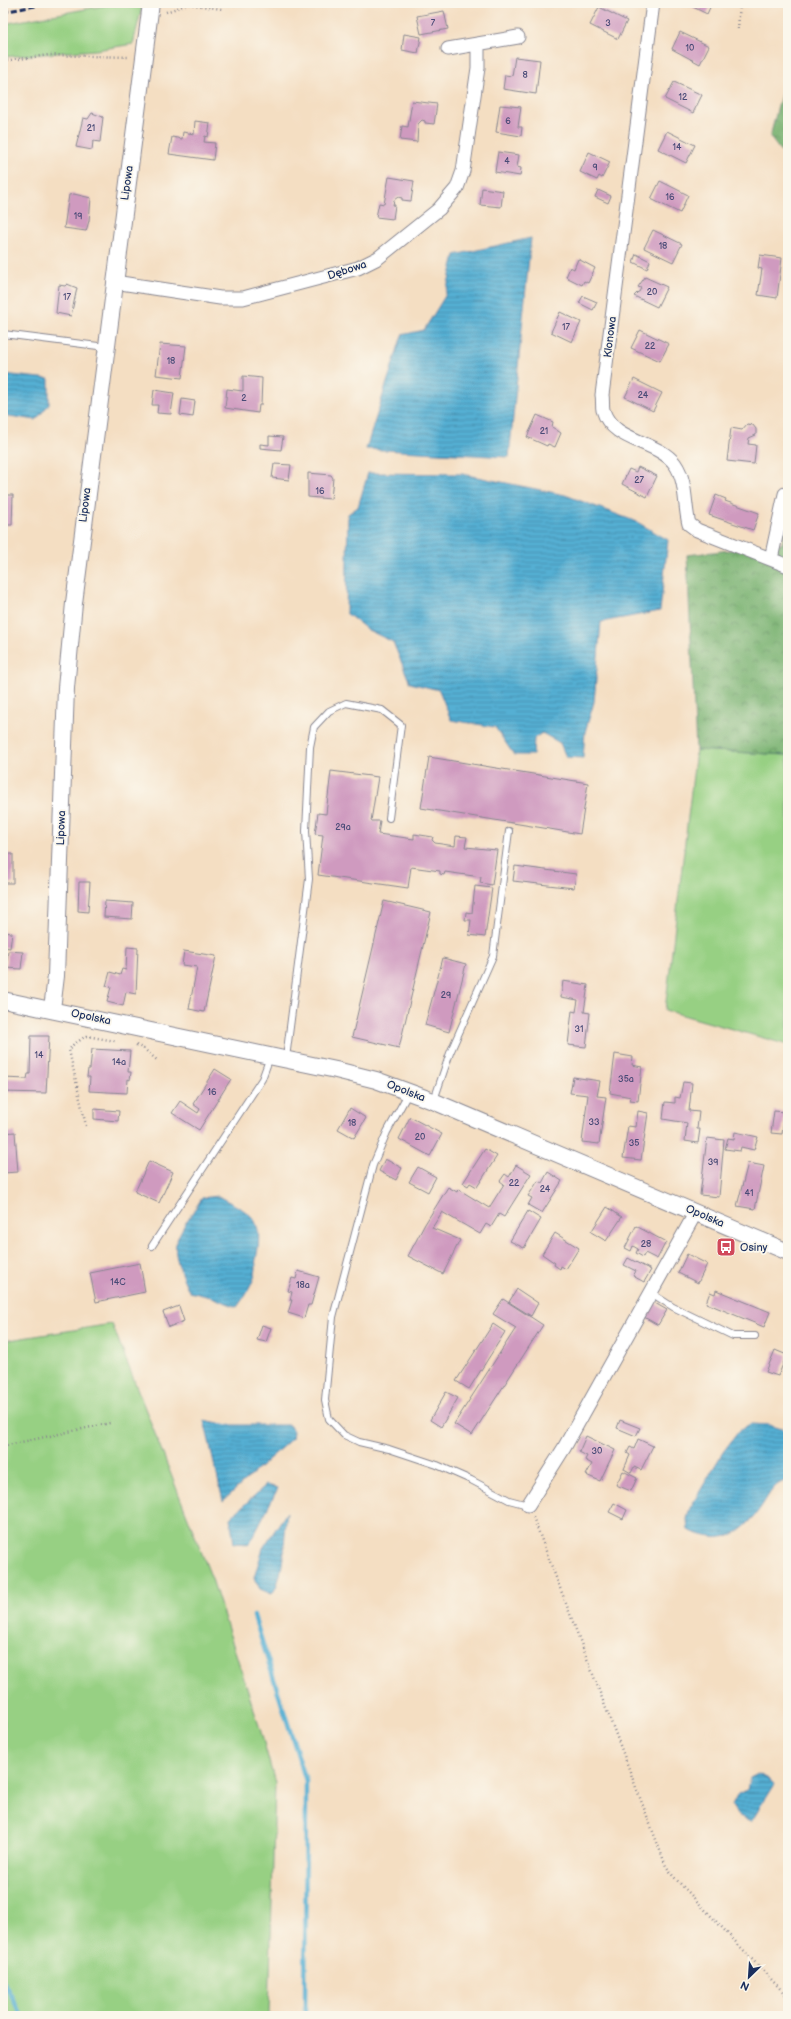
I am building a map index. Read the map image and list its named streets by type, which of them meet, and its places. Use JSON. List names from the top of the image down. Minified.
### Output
{"streets":{"street":["Lipowa","Dębowa","Klonowa","Opolska"]},"crossings":[["Lipowa","Dębowa"],["Lipowa","Opolska"]],"places":{"bus stop":["Osiny"]},"house_numbers":["7","3","10","8","12","6","21","14","4","9","16","19","18","20","17","17","22","18","24","2","21","27","16","29a","29","31","14","14a","35a","16","33","18","20","35","39","22","24","41","28","14C","18a","30"],"north":"bottom left"}
